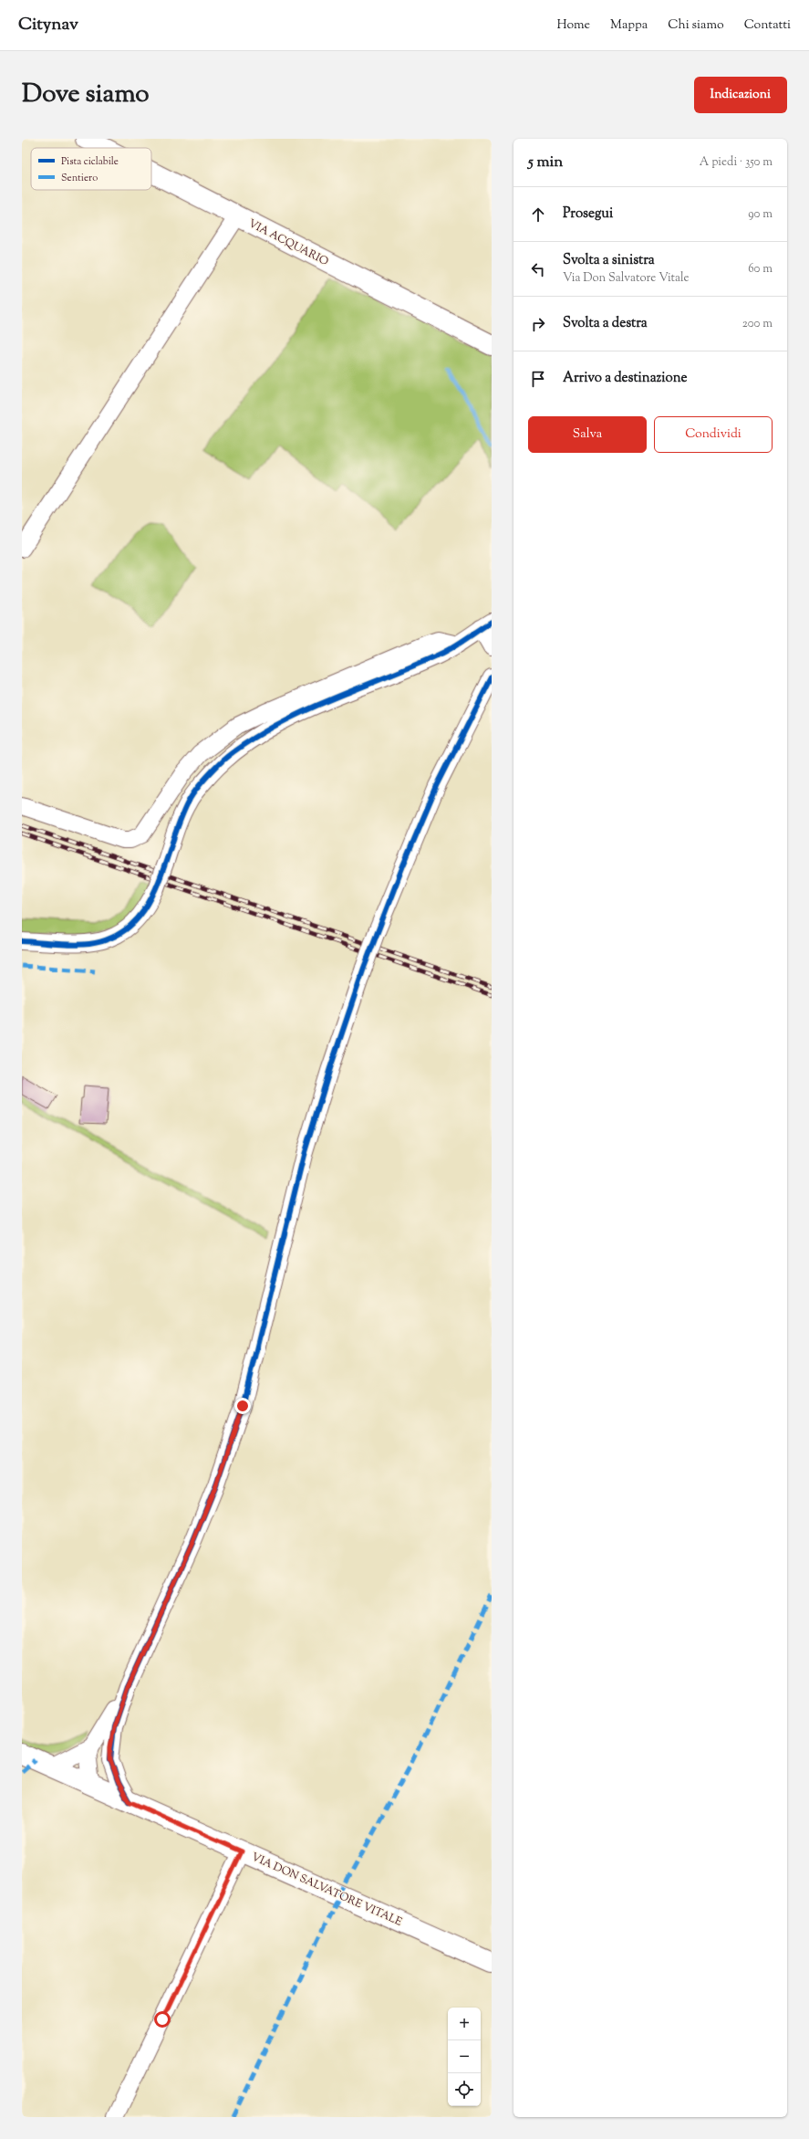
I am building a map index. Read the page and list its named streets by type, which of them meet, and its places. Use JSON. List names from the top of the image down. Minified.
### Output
{"streets":{"street":["VIA ACQUARIO","VIA DON SALVATORE VITALE"]},"legend":["Pista ciclabile","Sentiero"],"page":{"header":"Citynav","nav":["Home","Mappa","Chi siamo","Contatti"],"title":"Dove siamo","buttons":["Indicazioni",["Salva","Condividi"]],"heading":["5 min","A piedi · 350 m"],"list":[["Prosegui","90 m"],["Svolta a sinistra","Via Don Salvatore Vitale","60 m"],["Svolta a destra","200 m"],"Arrivo a destinazione"],"map_buttons":["+","−"]}}
